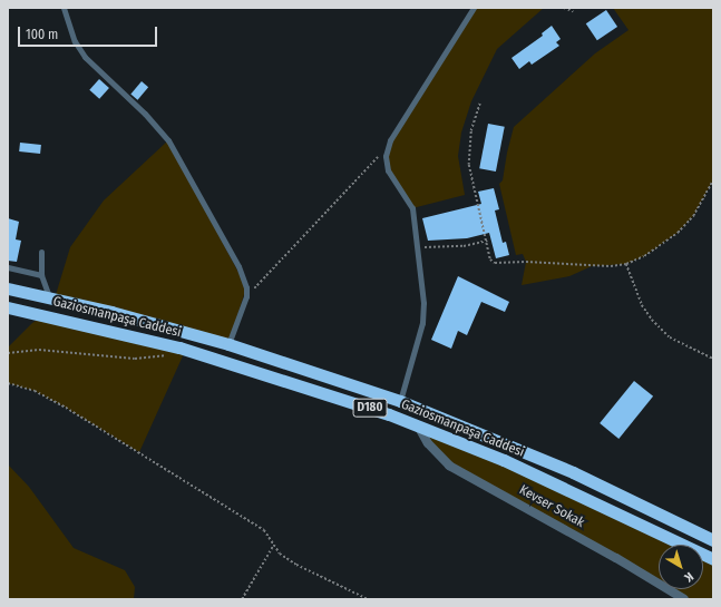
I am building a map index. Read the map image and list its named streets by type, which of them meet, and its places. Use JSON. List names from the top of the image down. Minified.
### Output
{"streets":{"highway":["Gaziosmanpaşa Caddesi","D180"],"street":["Kevser Sokak"]},"crossings":[["Gaziosmanpaşa Caddesi","Kevser Sokak"]],"scale_bar":"100 m","north":"bottom right"}
